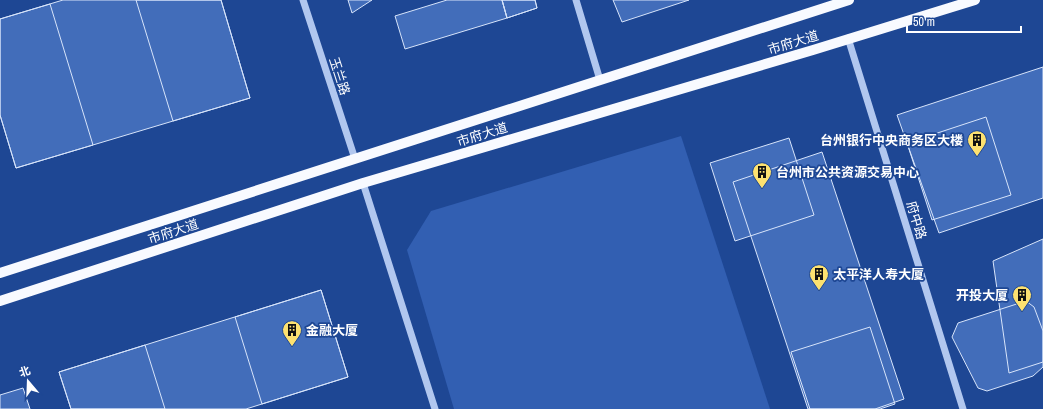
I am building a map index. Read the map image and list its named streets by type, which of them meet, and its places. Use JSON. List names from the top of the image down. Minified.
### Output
{"streets":{"main road":["市府大道"],"street":["玉兰路","府中路"]},"crossings":[["市府大道","玉兰路"],["市府大道","府中路"]],"places":{"building":["台州银行中央商务区大楼","台州市公共资源交易中心","太平洋人寿大厦","开投大厦","金融大厦"]},"scale_bar":"50 m","north":"top"}
